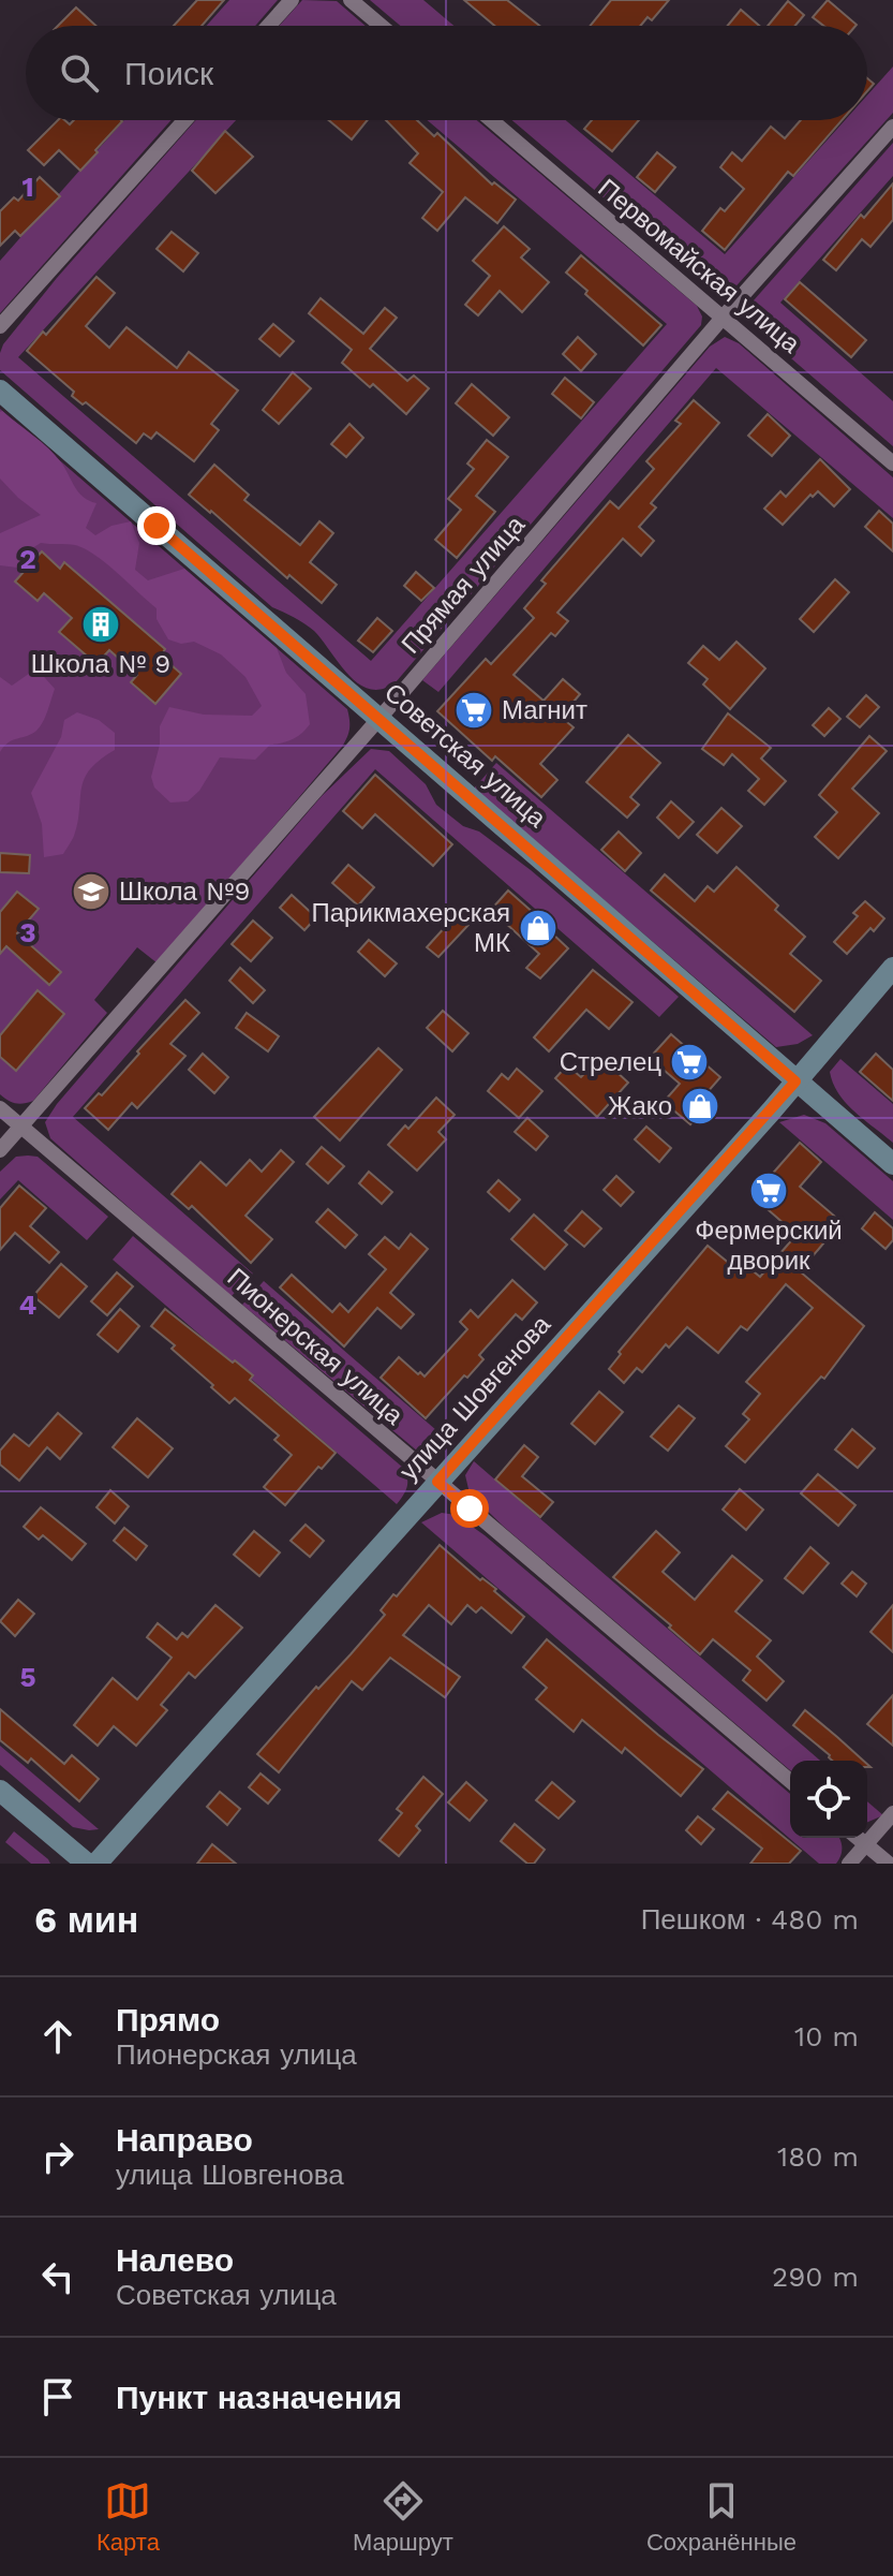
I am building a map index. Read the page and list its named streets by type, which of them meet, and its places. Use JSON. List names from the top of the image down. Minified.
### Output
{"streets":{"street":["Первомайская улица","Прямая улица","Советская улица","Пионерская улица","улица Шовгенова"]},"crossings":[["Первомайская улица","Прямая улица"],["Прямая улица","Советская улица"],["Прямая улица","Пионерская улица"],["Советская улица","улица Шовгенова"],["Пионерская улица","улица Шовгенова"]],"places":{"building":["Школа № 9"],"supermarket":["Магнит","Стрелец","Фермерский дворик"],"school or university":["Школа №9"],"shop":["Парикмахерская МК","Жако"]},"page":{"search":"Поиск","heading":["6 мин","Пешком · 480 m"],"list":[["Прямо","Пионерская улица","10 m"],["Направо","улица Шовгенова","180 m"],["Налево","Советская улица","290 m"],"Пункт назначения"],"nav":["Карта","Маршрут","Сохранённые"]},"grid":{"rows":["1","2","3","4","5"]}}
